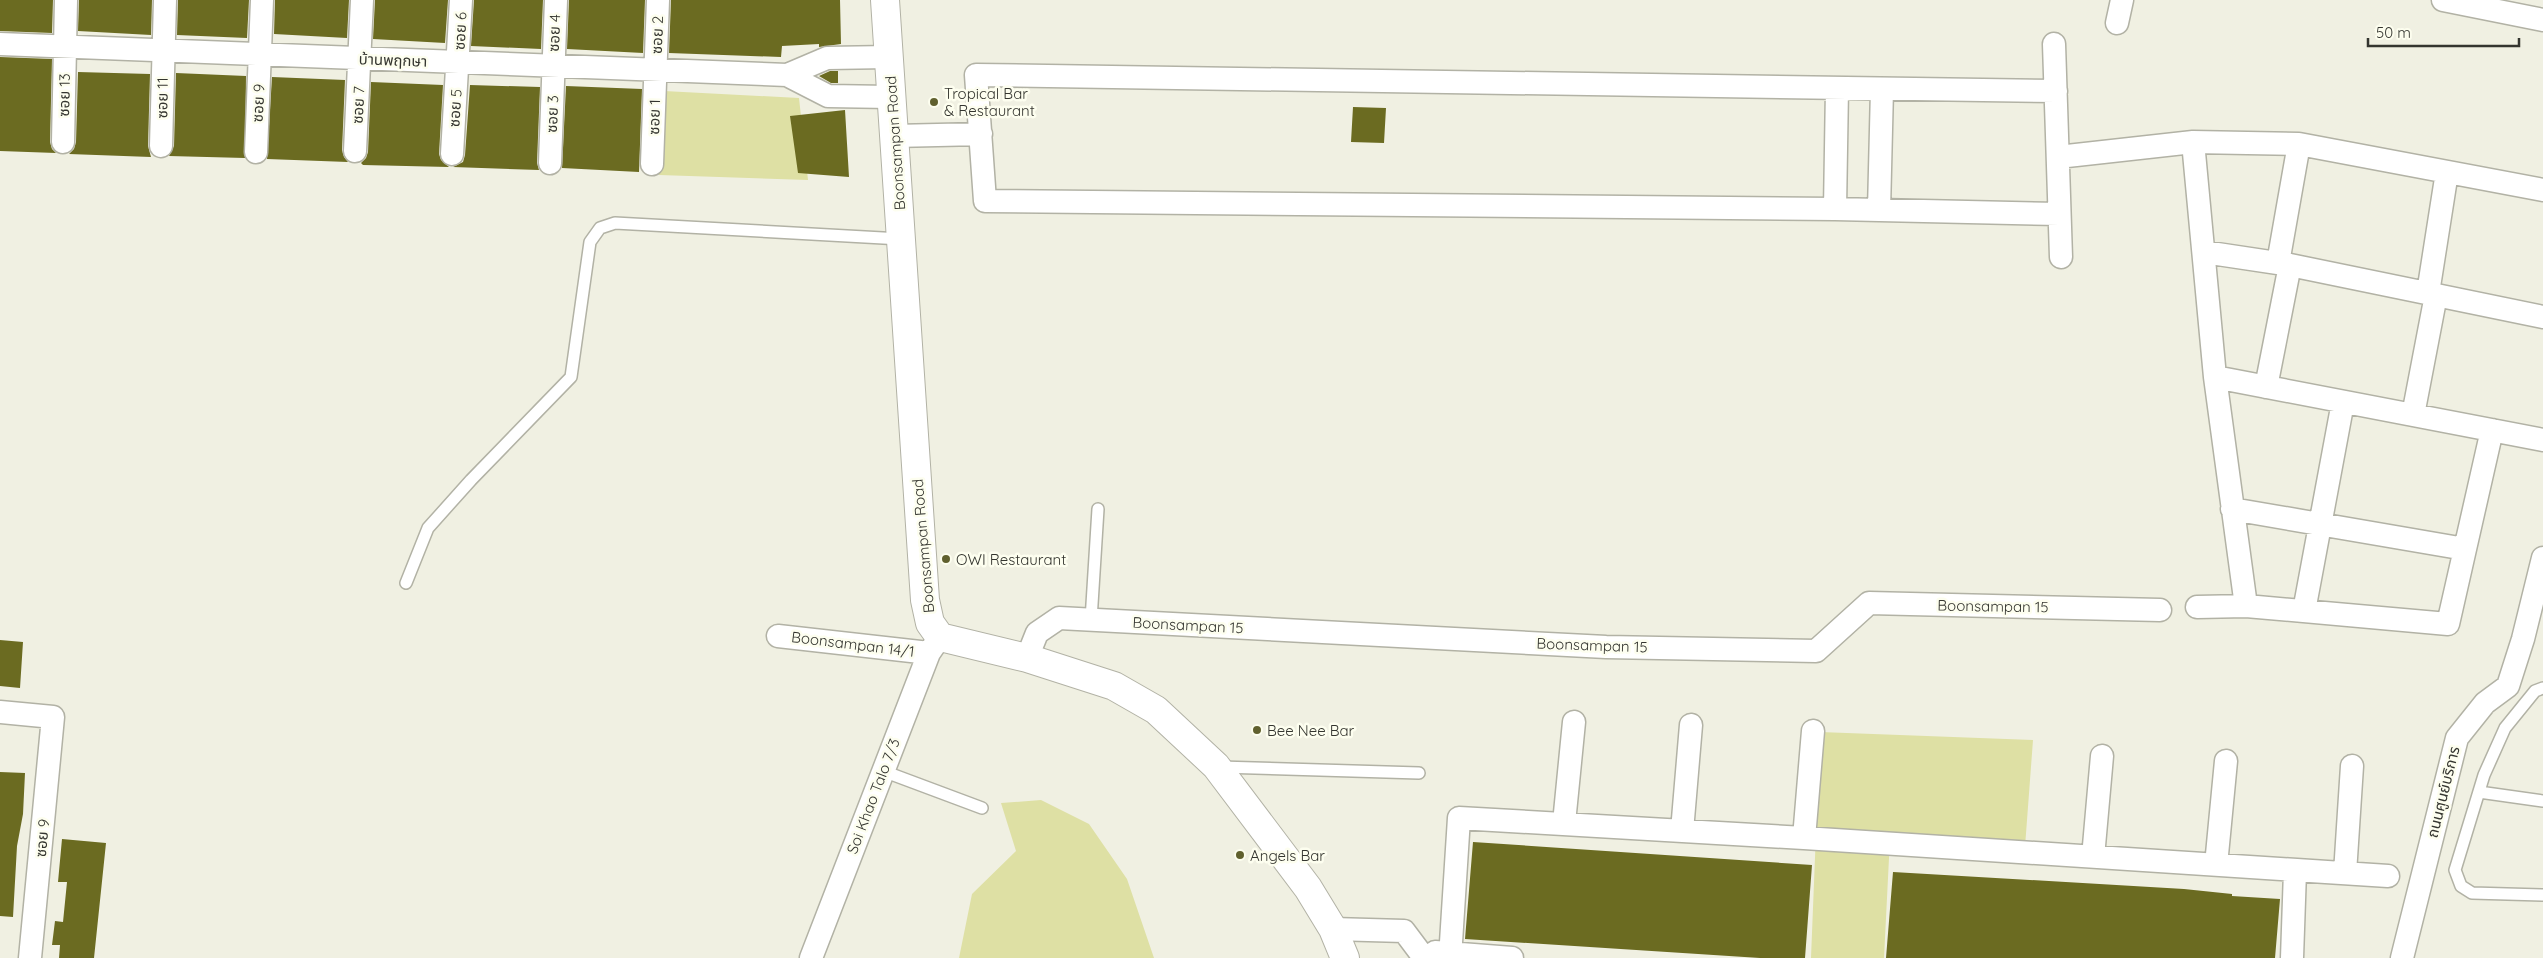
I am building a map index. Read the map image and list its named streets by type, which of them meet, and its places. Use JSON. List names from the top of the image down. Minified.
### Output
{"streets":{"street":["ซอย 6","ซอย 4","ซอย 2","บ้านพฤกษา","ซอย 13","ซอย 11","ซอย 9","ซอย 7","ซอย 5","ซอย 3","ซอย 1","Boonsampan Road","Boonsampan 15","Boonsampan 14/1","ถนนศูนย์บริการ","Soi Khao Talo 7/3"]},"crossings":[["ซอย 6","บ้านพฤกษา"],["ซอย 6","ซอย 5"],["ซอย 4","บ้านพฤกษา"],["ซอย 4","ซอย 3"],["ซอย 2","บ้านพฤกษา"],["ซอย 2","ซอย 1"],["บ้านพฤกษา","ซอย 13"],["บ้านพฤกษา","ซอย 11"],["บ้านพฤกษา","ซอย 9"],["บ้านพฤกษา","ซอย 7"],["บ้านพฤกษา","ซอย 5"],["บ้านพฤกษา","ซอย 3"],["บ้านพฤกษา","ซอย 1"],["บ้านพฤกษา","Boonsampan Road"],["Boonsampan Road","Boonsampan 14/1"],["Boonsampan Road","Soi Khao Talo 7/3"],["Boonsampan 14/1","Soi Khao Talo 7/3"]],"places":["Tropical Bar & Restaurant","OWI Restaurant","Bee Nee Bar","Angels Bar"],"scale_bar":"50 m"}
